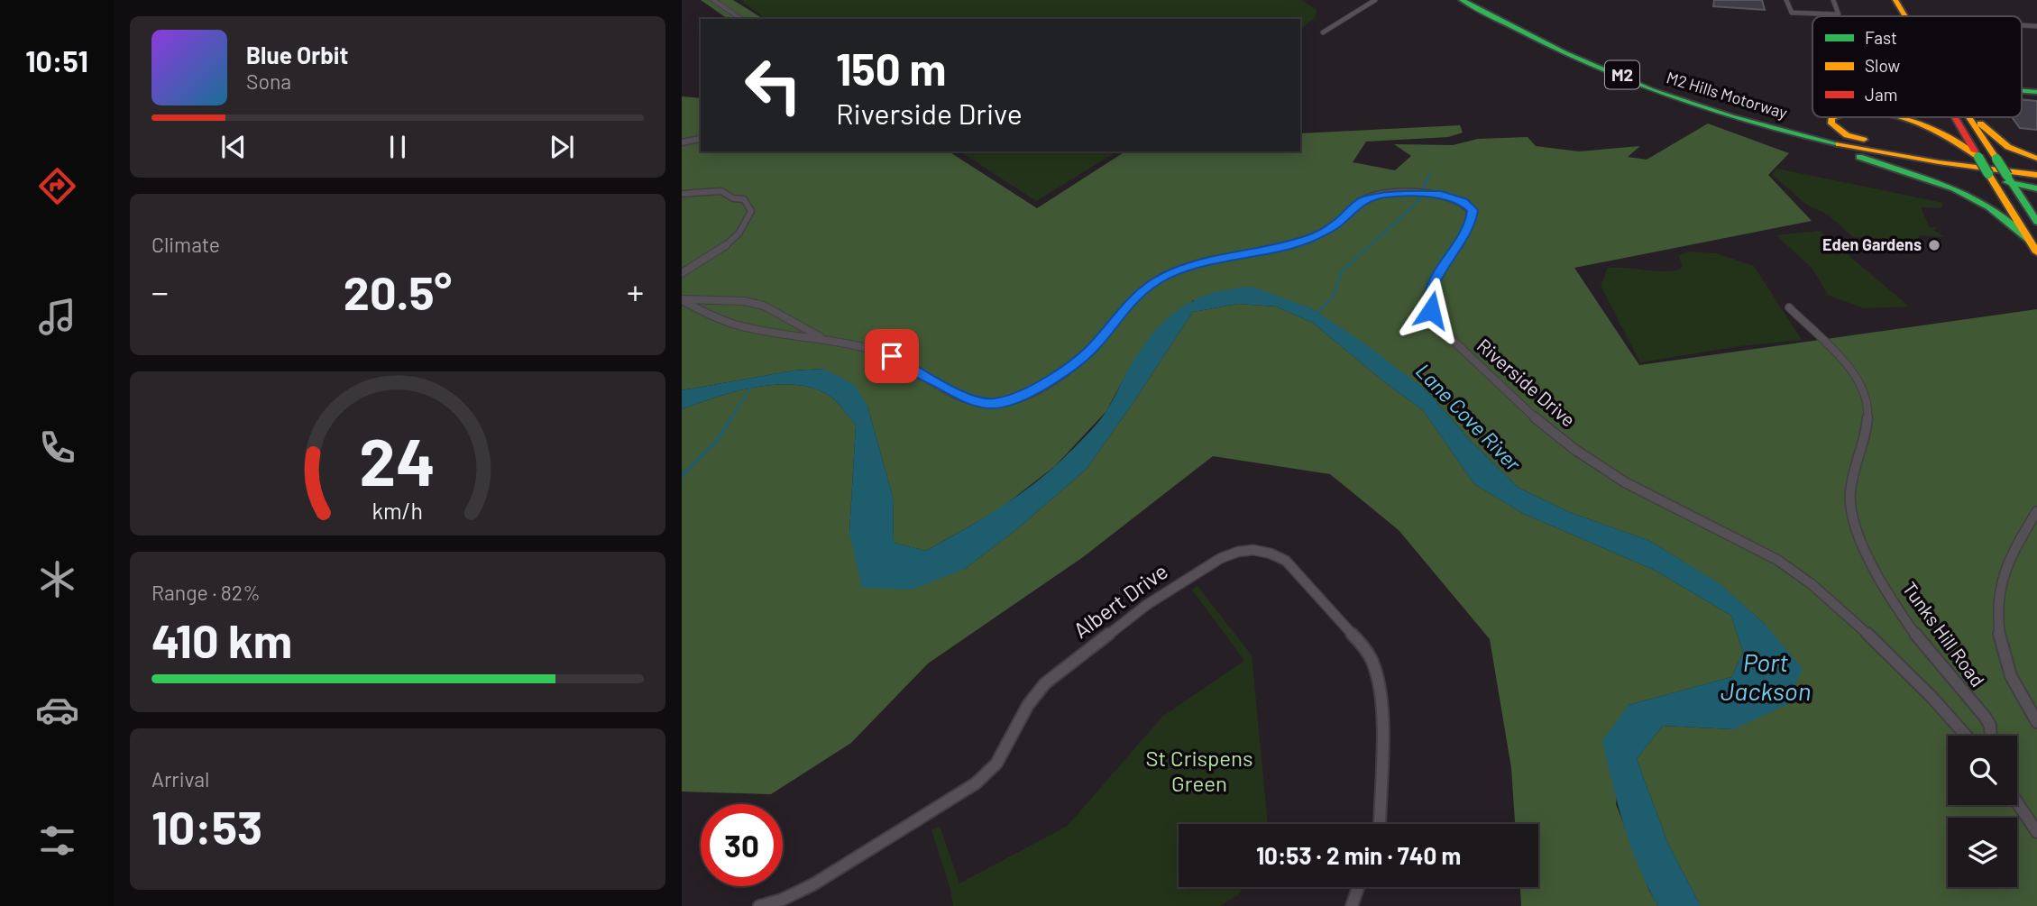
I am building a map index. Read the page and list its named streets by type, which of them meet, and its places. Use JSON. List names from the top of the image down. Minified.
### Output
{"streets":{"main road":["M2","M2 Hills Motorway"],"street":["Riverside Drive","Albert Drive","Tunks Hill Road"]},"crossings":[["M2","M2 Hills Motorway"]],"water":["Lane Cove River","Port Jackson"],"parks":["St Crispens Green"],"places":["Eden Gardens"],"legend":["Fast","Slow","Jam"],"page":{"tabs":"10:51","turn":["150 m","Riverside Drive"],"song":["Blue Orbit","Sona"],"tile":["Climate",["Range · 82%","410 km"],["Arrival","10:53"]],"heat":["−","20.5°","+"],"limit":"30","trip":"10:53 · 2 min · 740 m","gauge":["24","km/h"]}}
